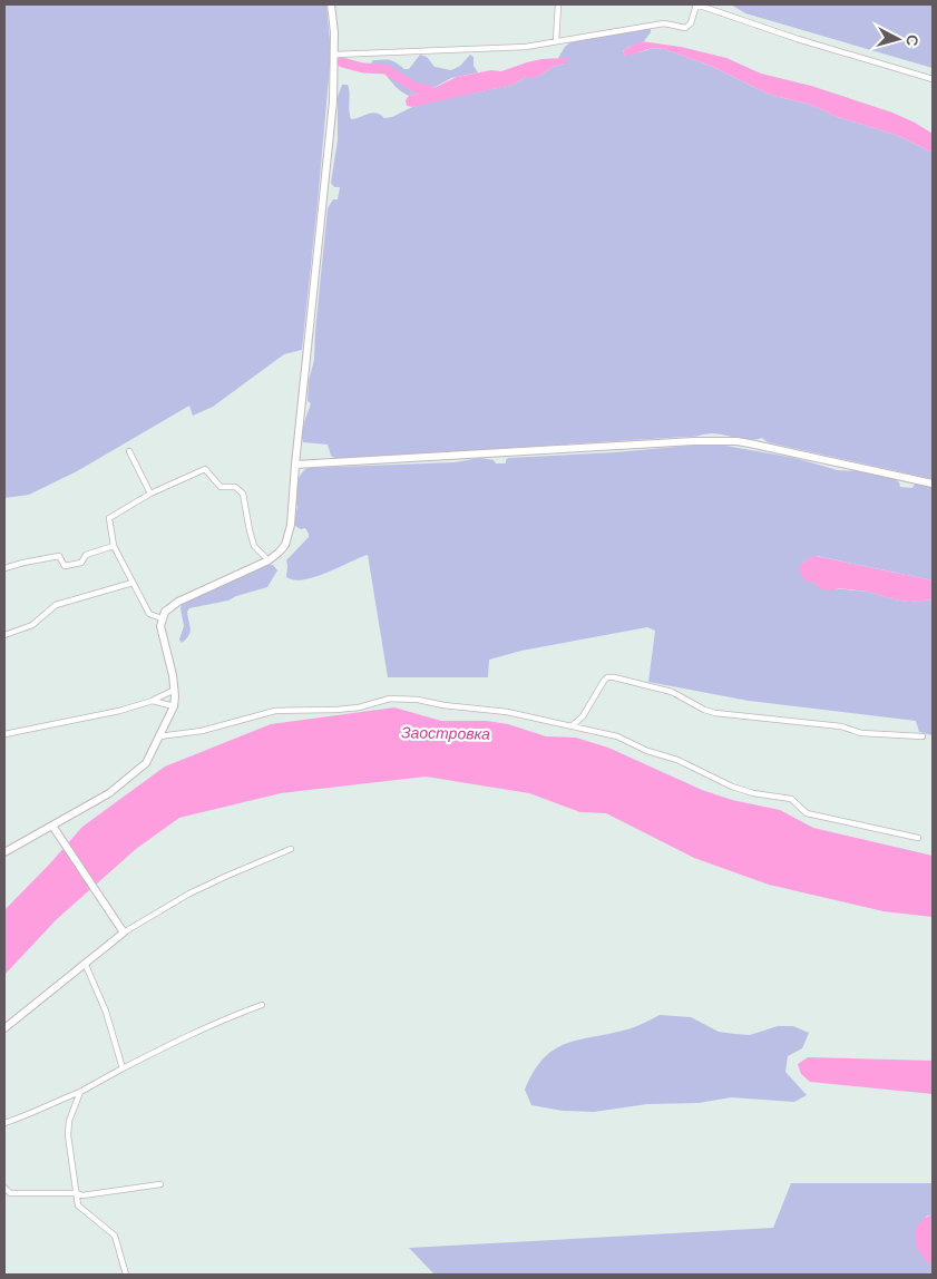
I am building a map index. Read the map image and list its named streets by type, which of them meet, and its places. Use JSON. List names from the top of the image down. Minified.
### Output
{"water":["Заостровка"],"north":"right"}
